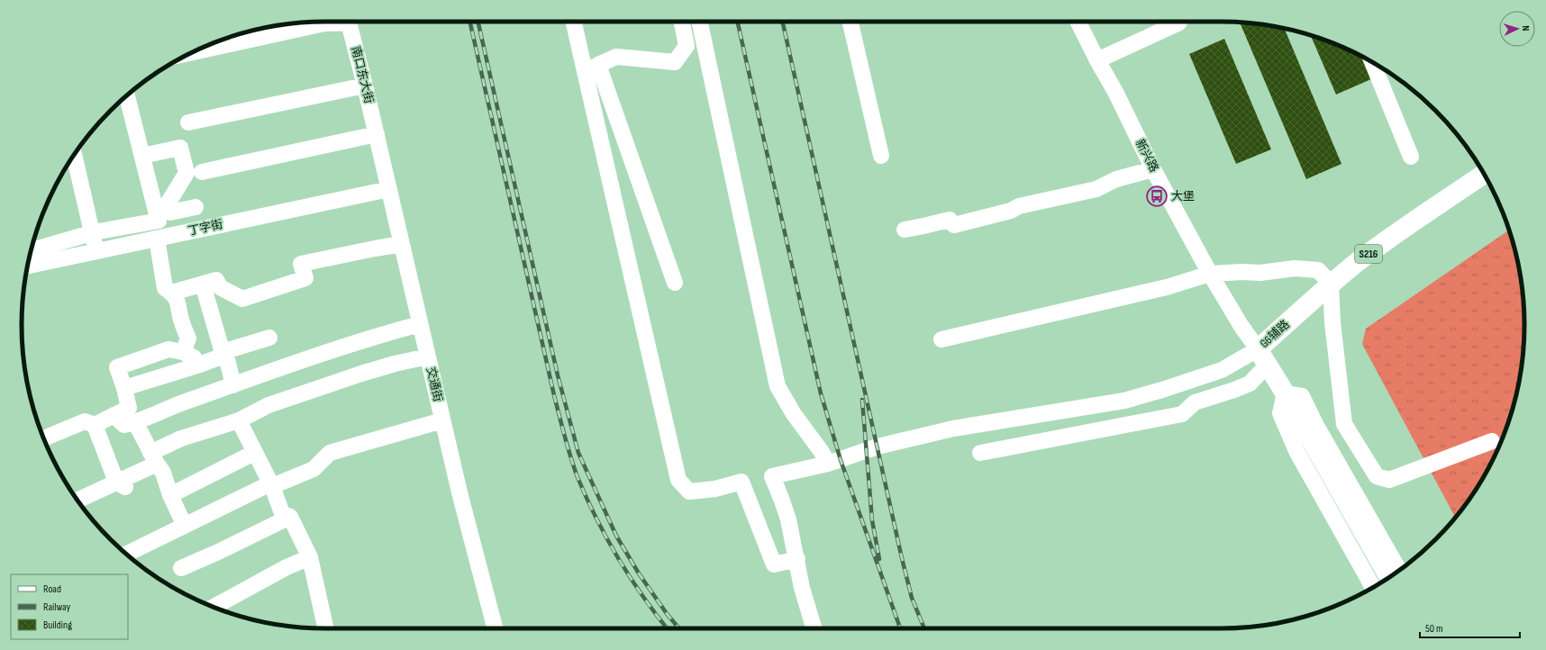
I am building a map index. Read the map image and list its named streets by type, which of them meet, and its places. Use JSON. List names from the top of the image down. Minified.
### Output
{"streets":{"main road":["S216","G6辅路"],"street":["南口东大街","新兴路","丁字街","交通街"]},"crossings":[["南口东大街","交通街"],["新兴路","G6辅路"],["丁字街","交通街"]],"places":{"bus stop":["大堡"]},"legend":["Road","Railway","Building"],"scale_bar":"50 m","north":"right"}
